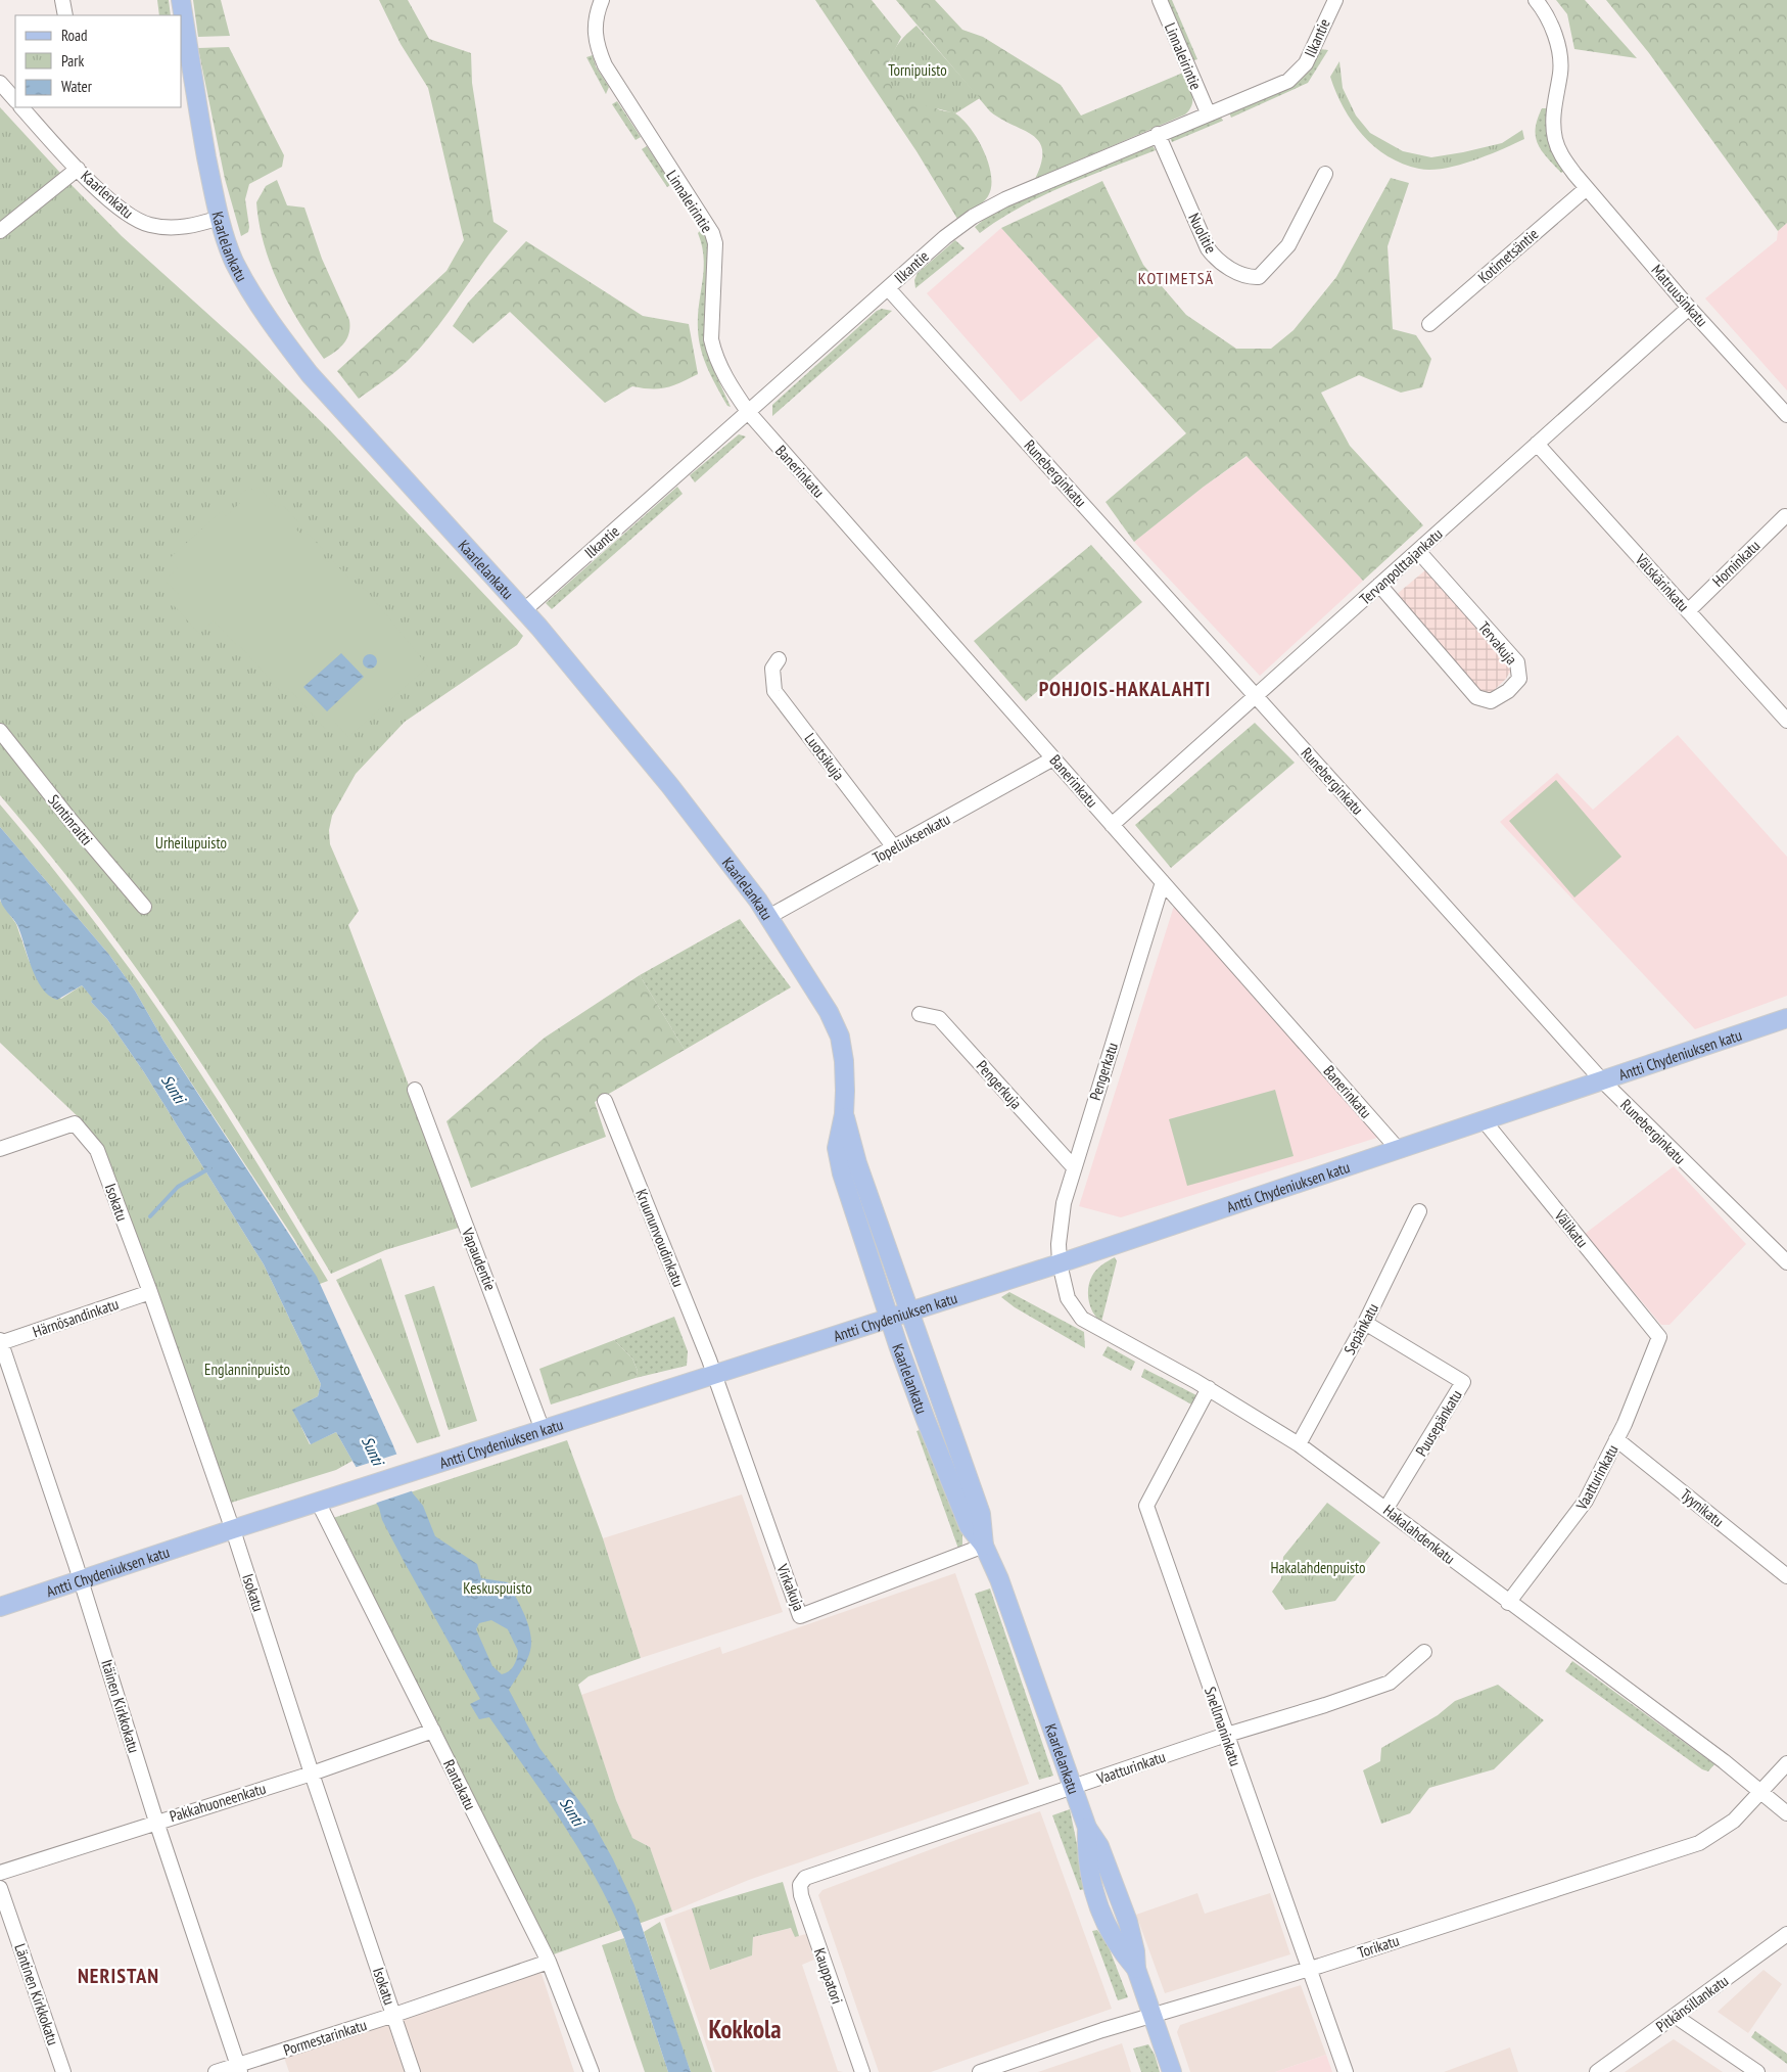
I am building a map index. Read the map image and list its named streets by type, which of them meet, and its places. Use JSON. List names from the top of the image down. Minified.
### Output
{"streets":{"main road":["Kaarlelankatu","Antti Chydeniuksen katu"],"street":["Ilkantie","Linnaleirintie","Kaarlenkatu","Nuolitie","Kotimetsäntie","Matruusinkatu","Banerinkatu","Runeberginkatu","Horninkatu","Tervanpolttajankatu","Välskärinkatu","Tervakuja","Luotsikuja","Suntinraitti","Topeliuksenkatu","Pengerkatu","Pengerkuja","Isokatu","Välikatu","Kruununvoudinkatu","Vapaudentie","Härnösandinkatu","Sepänkatu","Puusepänkatu","Vaatturinkatu","Tyynikatu","Hakalahdenkatu","Virkakuja","Itäinen Kirkkokatu","Snellmaninkatu","Rantakatu","Pakkahuoneenkatu","Torikatu","Kauppatori","Läntinen Kirkkokatu","Pitkänsillankatu","Pormestarinkatu"]},"crossings":[["Ilkantie","Linnaleirintie"],["Ilkantie","Nuolitie"],["Ilkantie","Kaarlelankatu"],["Ilkantie","Banerinkatu"],["Ilkantie","Runeberginkatu"],["Linnaleirintie","Banerinkatu"],["Kaarlenkatu","Kaarlelankatu"],["Kaarlelankatu","Topeliuksenkatu"],["Kaarlelankatu","Antti Chydeniuksen katu"],["Kaarlelankatu","Vaatturinkatu"],["Kaarlelankatu","Virkakuja"],["Kaarlelankatu","Torikatu"],["Kotimetsäntie","Matruusinkatu"],["Matruusinkatu","Tervanpolttajankatu"],["Banerinkatu","Tervanpolttajankatu"],["Banerinkatu","Topeliuksenkatu"],["Banerinkatu","Antti Chydeniuksen katu"],["Banerinkatu","Pengerkatu"],["Runeberginkatu","Tervanpolttajankatu"],["Runeberginkatu","Antti Chydeniuksen katu"],["Horninkatu","Välskärinkatu"],["Tervanpolttajankatu","Välskärinkatu"],["Tervanpolttajankatu","Tervakuja"],["Luotsikuja","Topeliuksenkatu"],["Antti Chydeniuksen katu","Pengerkatu"],["Antti Chydeniuksen katu","Isokatu"],["Antti Chydeniuksen katu","Välikatu"],["Antti Chydeniuksen katu","Kruununvoudinkatu"],["Antti Chydeniuksen katu","Vapaudentie"],["Antti Chydeniuksen katu","Hakalahdenkatu"],["Antti Chydeniuksen katu","Virkakuja"],["Antti Chydeniuksen katu","Itäinen Kirkkokatu"],["Antti Chydeniuksen katu","Rantakatu"],["Pengerkatu","Pengerkuja"],["Pengerkatu","Hakalahdenkatu"],["Isokatu","Härnösandinkatu"],["Isokatu","Pakkahuoneenkatu"],["Isokatu","Pormestarinkatu"],["Välikatu","Vaatturinkatu"],["Kruununvoudinkatu","Virkakuja"],["Härnösandinkatu","Itäinen Kirkkokatu"],["Sepänkatu","Puusepänkatu"],["Sepänkatu","Hakalahdenkatu"],["Puusepänkatu","Hakalahdenkatu"],["Vaatturinkatu","Tyynikatu"],["Vaatturinkatu","Hakalahdenkatu"],["Vaatturinkatu","Snellmaninkatu"],["Vaatturinkatu","Kauppatori"],["Hakalahdenkatu","Snellmaninkatu"],["Hakalahdenkatu","Torikatu"],["Itäinen Kirkkokatu","Pakkahuoneenkatu"],["Itäinen Kirkkokatu","Pormestarinkatu"],["Snellmaninkatu","Torikatu"],["Rantakatu","Pakkahuoneenkatu"],["Rantakatu","Pormestarinkatu"]],"districts":["KOTIMETSÄ","POHJOIS-HAKALAHTI","NERISTAN","Kokkola"],"water":["Sunti"],"parks":["Tornipuisto","Urheilupuisto","Englanninpuisto","Hakalahdenpuisto","Keskuspuisto"],"legend":["Road","Park","Water"]}
